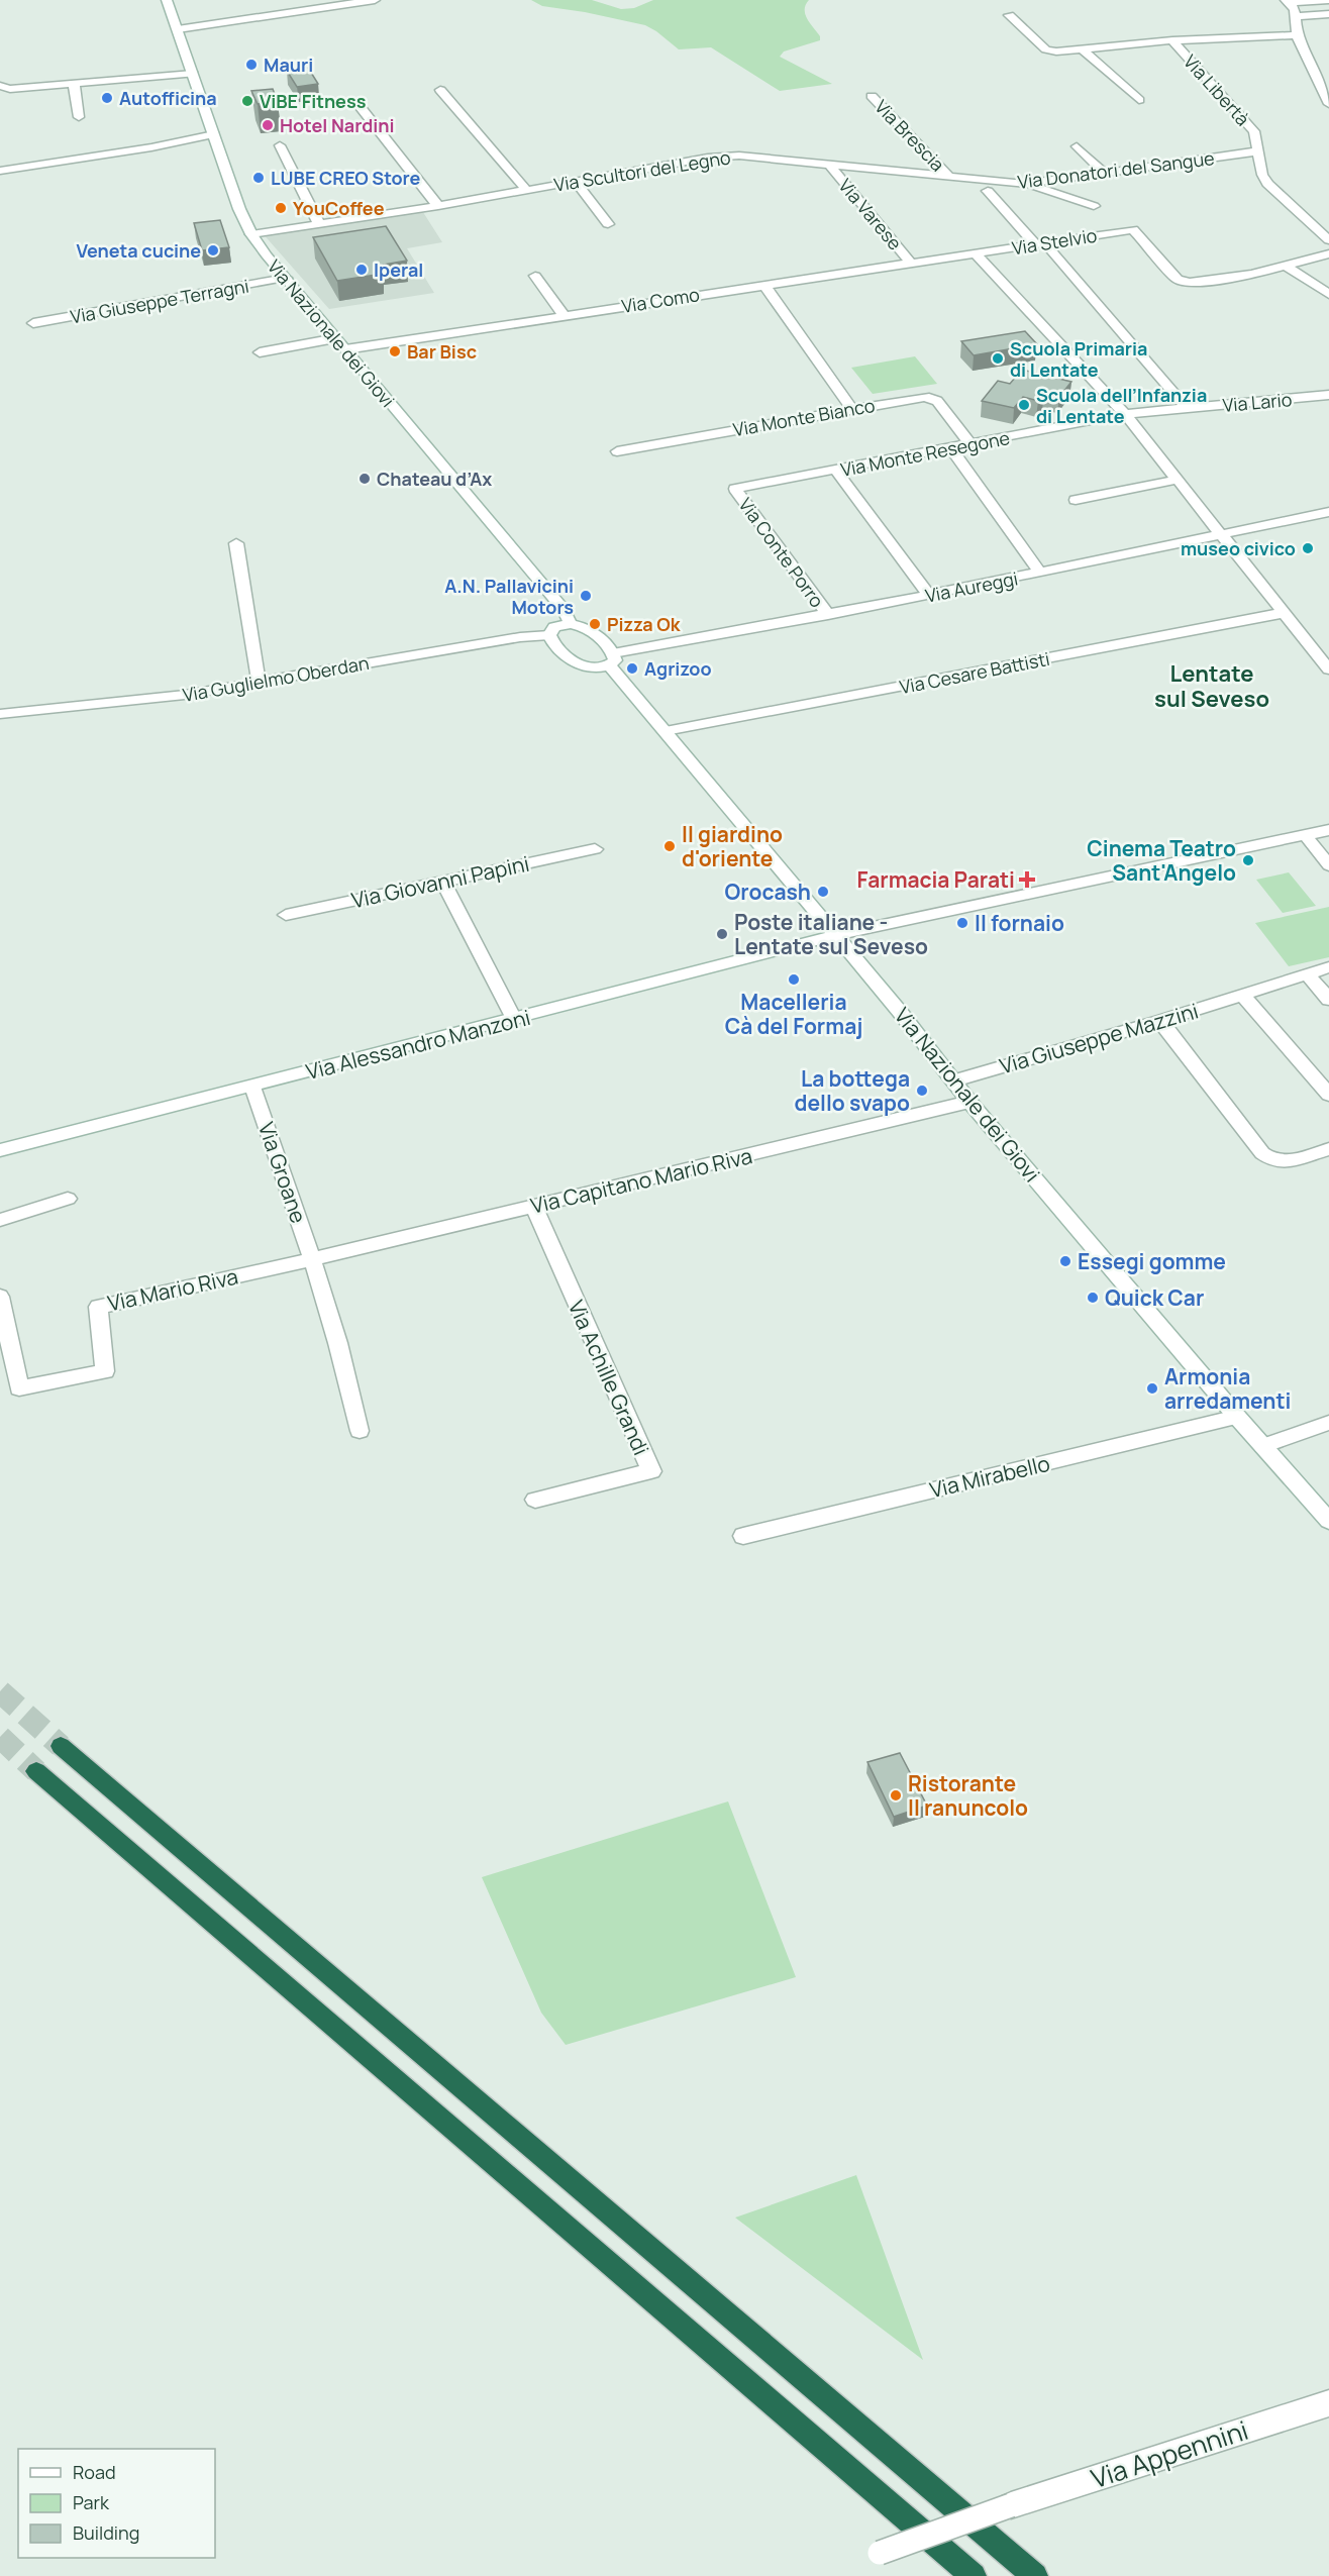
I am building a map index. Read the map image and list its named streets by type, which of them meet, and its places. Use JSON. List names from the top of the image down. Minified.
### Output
{"streets":{"street":["Via Libertà","Via Brescia","Via Donatori del Sangue","Via Scultori del Legno","Via Varese","Via Stelvio","Via Como","Via Giuseppe Terragni","Via Nazionale dei Giovi","Via Lario","Via Monte Bianco","Via Monte Resegone","Via Conte Porro","Via Aureggi","Via Cesare Battisti","Via Guglielmo Oberdan","Via Giovanni Papini","Via Giuseppe Mazzini","Via Alessandro Manzoni","Via Groane","Via Capitano Mario Riva","Via Mario Riva","Via Achille Grandi","Via Mirabello","Via Appennini"]},"crossings":[["Via Libertà","Via Donatori del Sangue"],["Via Brescia","Via Donatori del Sangue"],["Via Donatori del Sangue","Via Scultori del Legno"],["Via Donatori del Sangue","Via Varese"],["Via Scultori del Legno","Via Varese"],["Via Scultori del Legno","Via Nazionale dei Giovi"],["Via Varese","Via Como"],["Via Stelvio","Via Como"],["Via Como","Via Nazionale dei Giovi"],["Via Giuseppe Terragni","Via Nazionale dei Giovi"],["Via Nazionale dei Giovi","Via Aureggi"],["Via Nazionale dei Giovi","Via Cesare Battisti"],["Via Nazionale dei Giovi","Via Giuseppe Mazzini"],["Via Nazionale dei Giovi","Via Alessandro Manzoni"],["Via Nazionale dei Giovi","Via Capitano Mario Riva"],["Via Nazionale dei Giovi","Via Mirabello"],["Via Lario","Via Monte Resegone"],["Via Monte Bianco","Via Monte Resegone"],["Via Monte Resegone","Via Conte Porro"],["Via Conte Porro","Via Aureggi"],["Via Alessandro Manzoni","Via Groane"],["Via Groane","Via Capitano Mario Riva"],["Via Groane","Via Mario Riva"],["Via Capitano Mario Riva","Via Mario Riva"],["Via Capitano Mario Riva","Via Achille Grandi"]],"districts":["Lentate sul Seveso"],"places":{"other":["Mauri","Autofficina","ViBE Fitness","Hotel Nardini","LUBE CREO Store","YouCoffee","Veneta cucine","Iperal","Bar Bisc","Scuola Primaria di Lentate","Scuola dell’Infanzia di Lentate","Chateau d’Ax","museo civico","A.N. Pallavicini Motors","Pizza Ok","Agrizoo","Il giardino d'oriente","Cinema Teatro Sant'Angelo","Orocash","Il fornaio","Poste italiane - Lentate sul Seveso","Macelleria Cà del Formaj","La bottega dello svapo","Essegi gomme","Quick Car","Armonia arredamenti","Ristorante Il ranuncolo"],"health":["Farmacia Parati"]},"legend":["Road","Park","Building"]}
